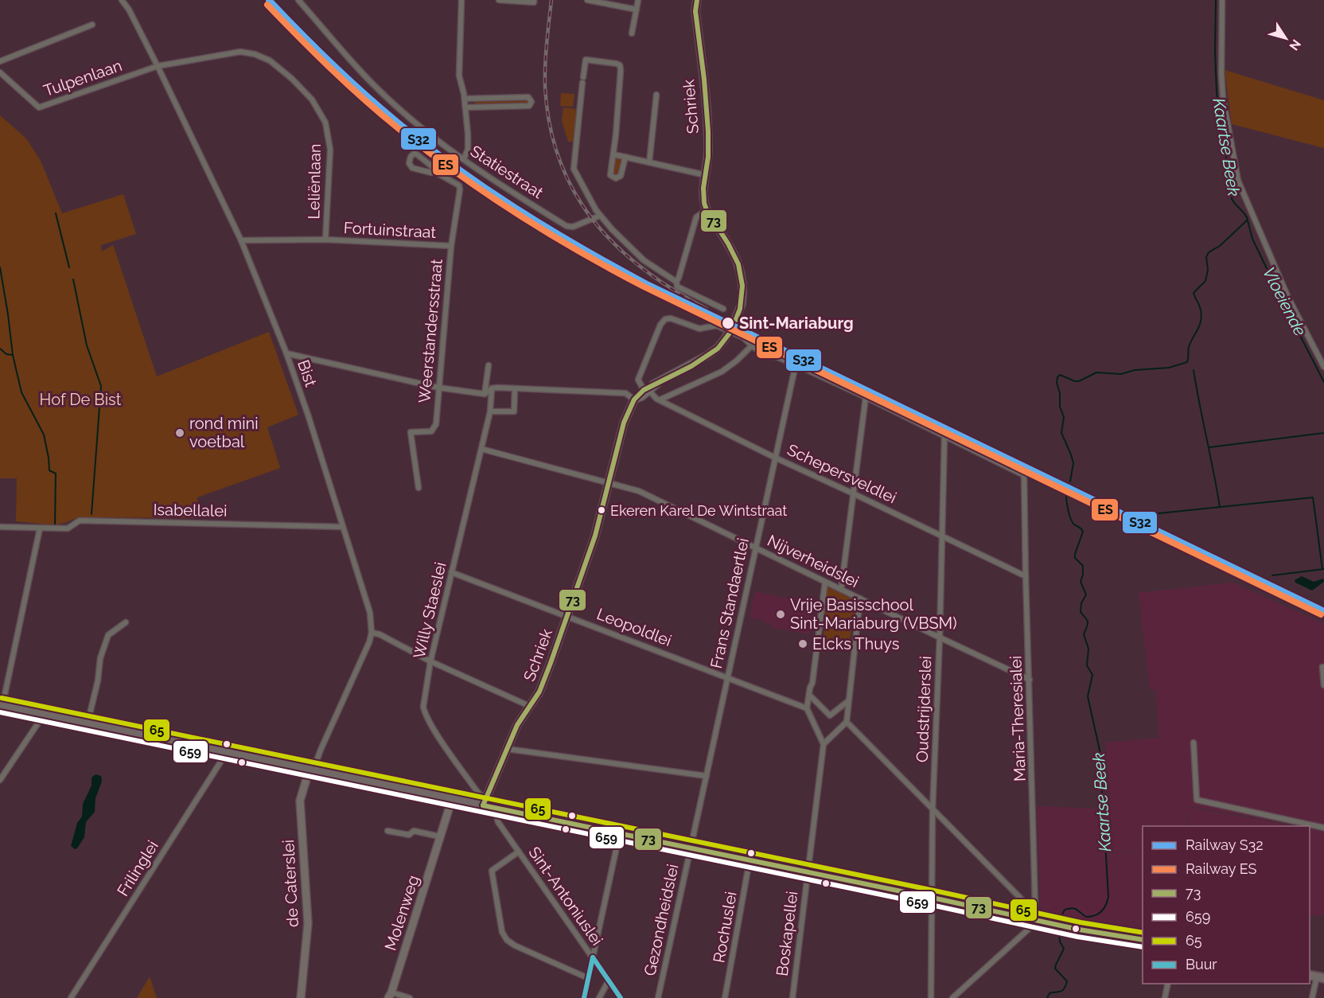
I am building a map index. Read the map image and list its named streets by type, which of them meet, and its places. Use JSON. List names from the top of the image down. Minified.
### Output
{"streets":{"street":["Tulpenlaan","Schriek","Statiestraat","Leliënlaan","Fortuinstraat","Weerstandersstraat","Bist","Schepersveldlei","Isabellalei","Nijverheidslei","Frans Standaertlei","Willy Staeslei","Leopoldlei","Oudstrijderslei","Maria-Theresialei","Frilinglei","de Caterslei","Sint-Antoniuslei","Molenweg","Gezondheidslei","Rochuslei","Boskapellei"]},"crossings":[["Tulpenlaan","Leliënlaan"],["Tulpenlaan","Bist"],["Schriek","Schepersveldlei"],["Schriek","Nijverheidslei"],["Schriek","Willy Staeslei"],["Schriek","Leopoldlei"],["Leliënlaan","Fortuinstraat"],["Leliënlaan","Bist"],["Fortuinstraat","Weerstandersstraat"],["Fortuinstraat","Bist"],["Bist","Isabellalei"],["Bist","de Caterslei"],["Schepersveldlei","Frans Standaertlei"],["Schepersveldlei","Oudstrijderslei"],["Schepersveldlei","Maria-Theresialei"],["Nijverheidslei","Frans Standaertlei"],["Nijverheidslei","Willy Staeslei"],["Nijverheidslei","Oudstrijderslei"],["Nijverheidslei","Maria-Theresialei"],["Frans Standaertlei","Leopoldlei"],["Frans Standaertlei","Gezondheidslei"],["Willy Staeslei","Leopoldlei"],["Oudstrijderslei","Maria-Theresialei"]],"water":["Kaartse Beek","Vloeiende"],"parks":["Hof De Bist"],"places":["Sint-Mariaburg","rond mini voetbal","Ekeren Karel De Wintstraat","Vrije Basisschool Sint-Mariaburg (VBSM)","Elcks Thuys"],"lines":["rail line S32","transit line 73","rail line ES","transit line 65","transit line 659","transit line Buur"],"legend":["Railway S32","Railway ES","73","659","65","Buur"],"north":"bottom right"}
